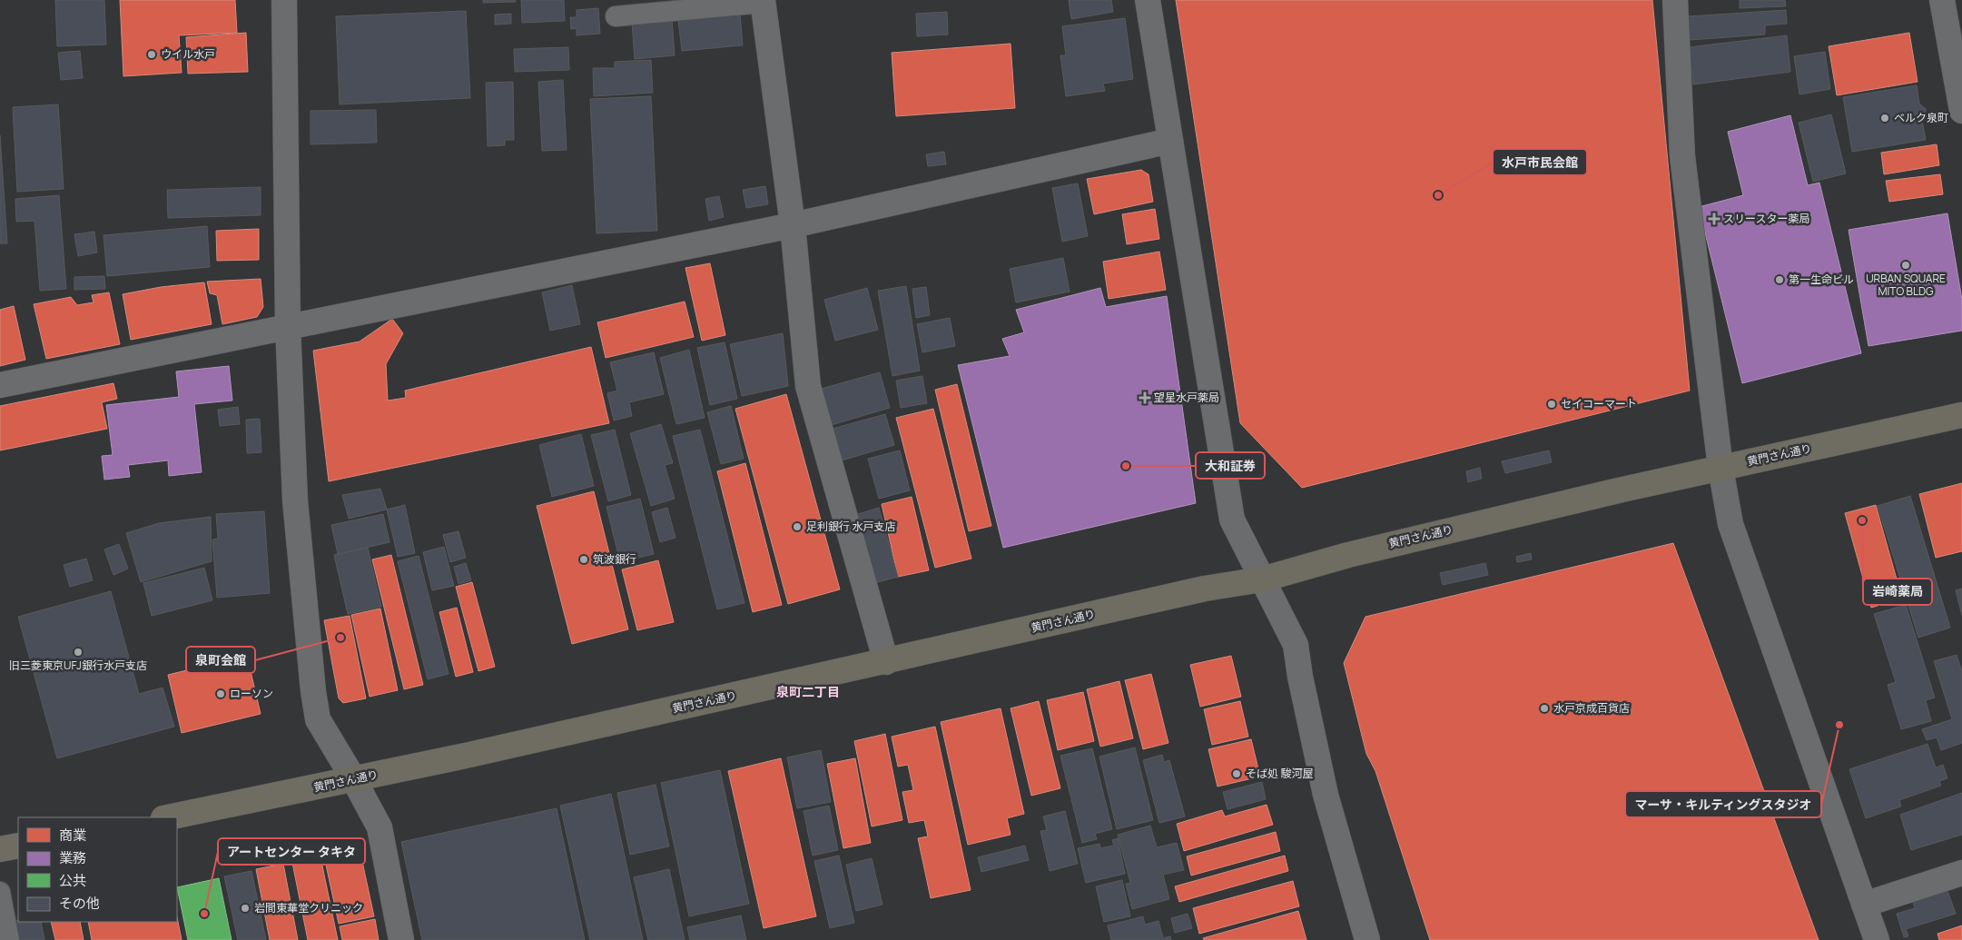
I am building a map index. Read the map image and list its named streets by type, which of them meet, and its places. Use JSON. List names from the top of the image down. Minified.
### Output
{"streets":{"highway":["黄門さん通り"]},"districts":["泉町二丁目"],"places":{"other":["ウイル水戸","ベルク泉町","水戸市民会館","URBAN SQUARE MITO BLDG","第一生命ビル","セイコーマート","大和証券","岩崎薬局","足利銀行 水戸支店","筑波銀行","泉町会館","旧三菱東京UFJ銀行水戸支店","ローソン","水戸京成百貨店","マーサ・キルティングスタジオ","そば処 駿河屋","岩間東華堂クリニック","アートセンター タキタ"],"health":["スリースター薬局","望星水戸薬局"]},"legend":["商業","業務","公共","その他"]}
